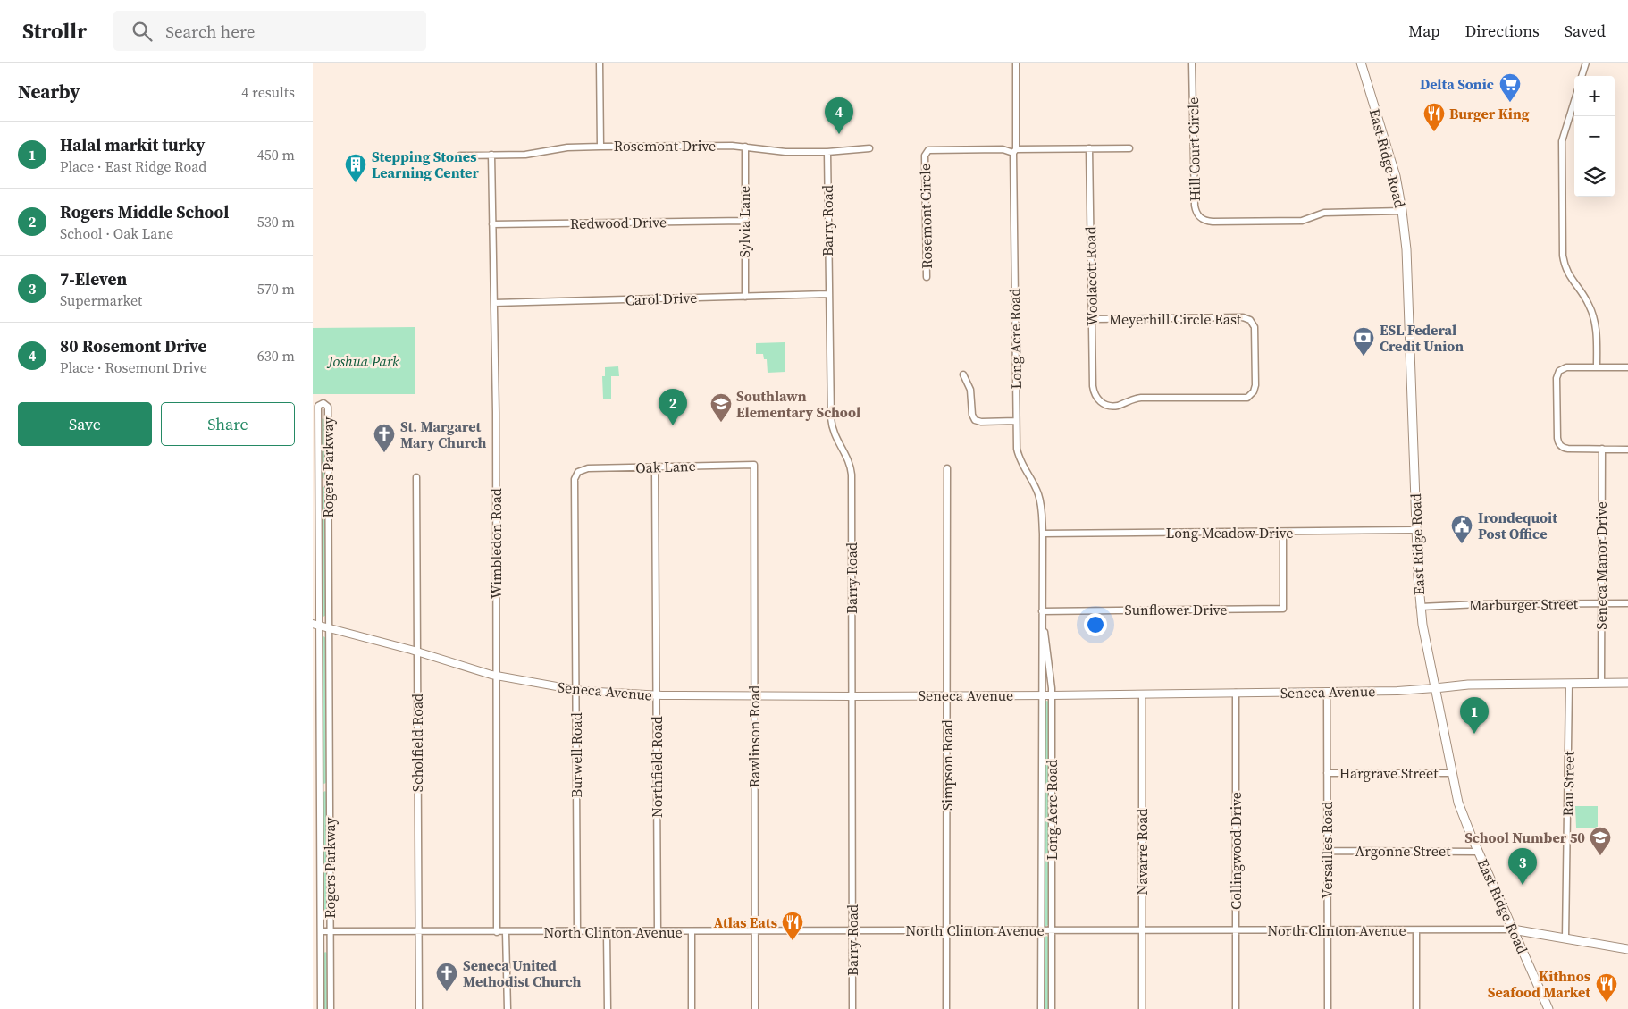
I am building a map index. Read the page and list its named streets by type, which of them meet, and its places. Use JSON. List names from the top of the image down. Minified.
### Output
{"streets":{"main road":["East Ridge Road","Seneca Avenue","North Clinton Avenue"],"street":["Rosemont Drive","Hill Court Circle","Rosemont Circle","Barry Road","Sylvia Lane","Redwood Drive","Woolacott Road","Carol Drive","Meyerhill Circle East","Long Acre Road","Oak Lane","Rogers Parkway","Long Meadow Drive","Wimbledon Road","Seneca Manor Drive","Marburger Street","Sunflower Drive","Rawlinson Road","Scholfield Road","Burwell Road","Simpson Road","Northfield Road","Hargrave Street","Rau Street","Versailles Road","Collingwood Drive","Argonne Street","Navarre Road"]},"crossings":[["Rosemont Drive","Barry Road"],["Rosemont Drive","Sylvia Lane"],["Rosemont Drive","Wimbledon Road"],["Hill Court Circle","East Ridge Road"],["East Ridge Road","Long Meadow Drive"],["East Ridge Road","Marburger Street"],["East Ridge Road","Seneca Avenue"],["East Ridge Road","Hargrave Street"],["East Ridge Road","Argonne Street"],["East Ridge Road","North Clinton Avenue"],["Rosemont Circle","Long Acre Road"],["Barry Road","Carol Drive"],["Barry Road","Seneca Avenue"],["Barry Road","North Clinton Avenue"],["Sylvia Lane","Redwood Drive"],["Sylvia Lane","Carol Drive"],["Redwood Drive","Wimbledon Road"],["Woolacott Road","Meyerhill Circle East"],["Carol Drive","Wimbledon Road"],["Long Acre Road","Long Meadow Drive"],["Long Acre Road","Sunflower Drive"],["Long Acre Road","Seneca Avenue"],["Long Acre Road","North Clinton Avenue"],["Oak Lane","Rawlinson Road"],["Oak Lane","Burwell Road"],["Oak Lane","Northfield Road"],["Rogers Parkway","Seneca Avenue"],["Rogers Parkway","North Clinton Avenue"],["Long Meadow Drive","Sunflower Drive"],["Wimbledon Road","Seneca Avenue"],["Wimbledon Road","North Clinton Avenue"],["Seneca Manor Drive","Marburger Street"],["Seneca Manor Drive","Seneca Avenue"],["Seneca Avenue","Rawlinson Road"],["Seneca Avenue","Scholfield Road"],["Seneca Avenue","Burwell Road"],["Seneca Avenue","Simpson Road"],["Seneca Avenue","Northfield Road"],["Seneca Avenue","Rau Street"],["Seneca Avenue","Versailles Road"],["Seneca Avenue","Collingwood Drive"],["Seneca Avenue","Navarre Road"],["Rawlinson Road","North Clinton Avenue"],["Scholfield Road","North Clinton Avenue"],["Burwell Road","North Clinton Avenue"],["Simpson Road","North Clinton Avenue"],["Northfield Road","North Clinton Avenue"],["Hargrave Street","Versailles Road"],["Rau Street","North Clinton Avenue"],["Versailles Road","Argonne Street"],["Versailles Road","North Clinton Avenue"],["Collingwood Drive","North Clinton Avenue"],["Navarre Road","North Clinton Avenue"]],"parks":["Joshua Park"],"places":{"supermarket":["Delta Sonic"],"restaurant":["Burger King","Atlas Eats","Kithnos Seafood Market"],"building":["Stepping Stones Learning Center"],"bank":["ESL Federal Credit Union"],"school or university":["Southlawn Elementary School","School Number 50"],"church":["St. Margaret Mary Church","Seneca United Methodist Church"],"public building":["Irondequoit Post Office"]},"page":{"header":"Strollr","search":"Search here","nav":["Map","Directions","Saved"],"heading":["Nearby","4 results"],"map_buttons":["+","−"],"pins":["4","2","1","3"],"list":[{"mark":"1","name":"Halal markit turky","note":"Place · East Ridge Road","value":"450 m"},{"mark":"2","name":"Rogers Middle School","note":"School · Oak Lane","value":"530 m"},{"mark":"3","name":"7-Eleven","note":"Supermarket","value":"570 m"},{"mark":"4","name":"80 Rosemont Drive","note":"Place · Rosemont Drive","value":"630 m"}],"buttons":["Save","Share"]}}
